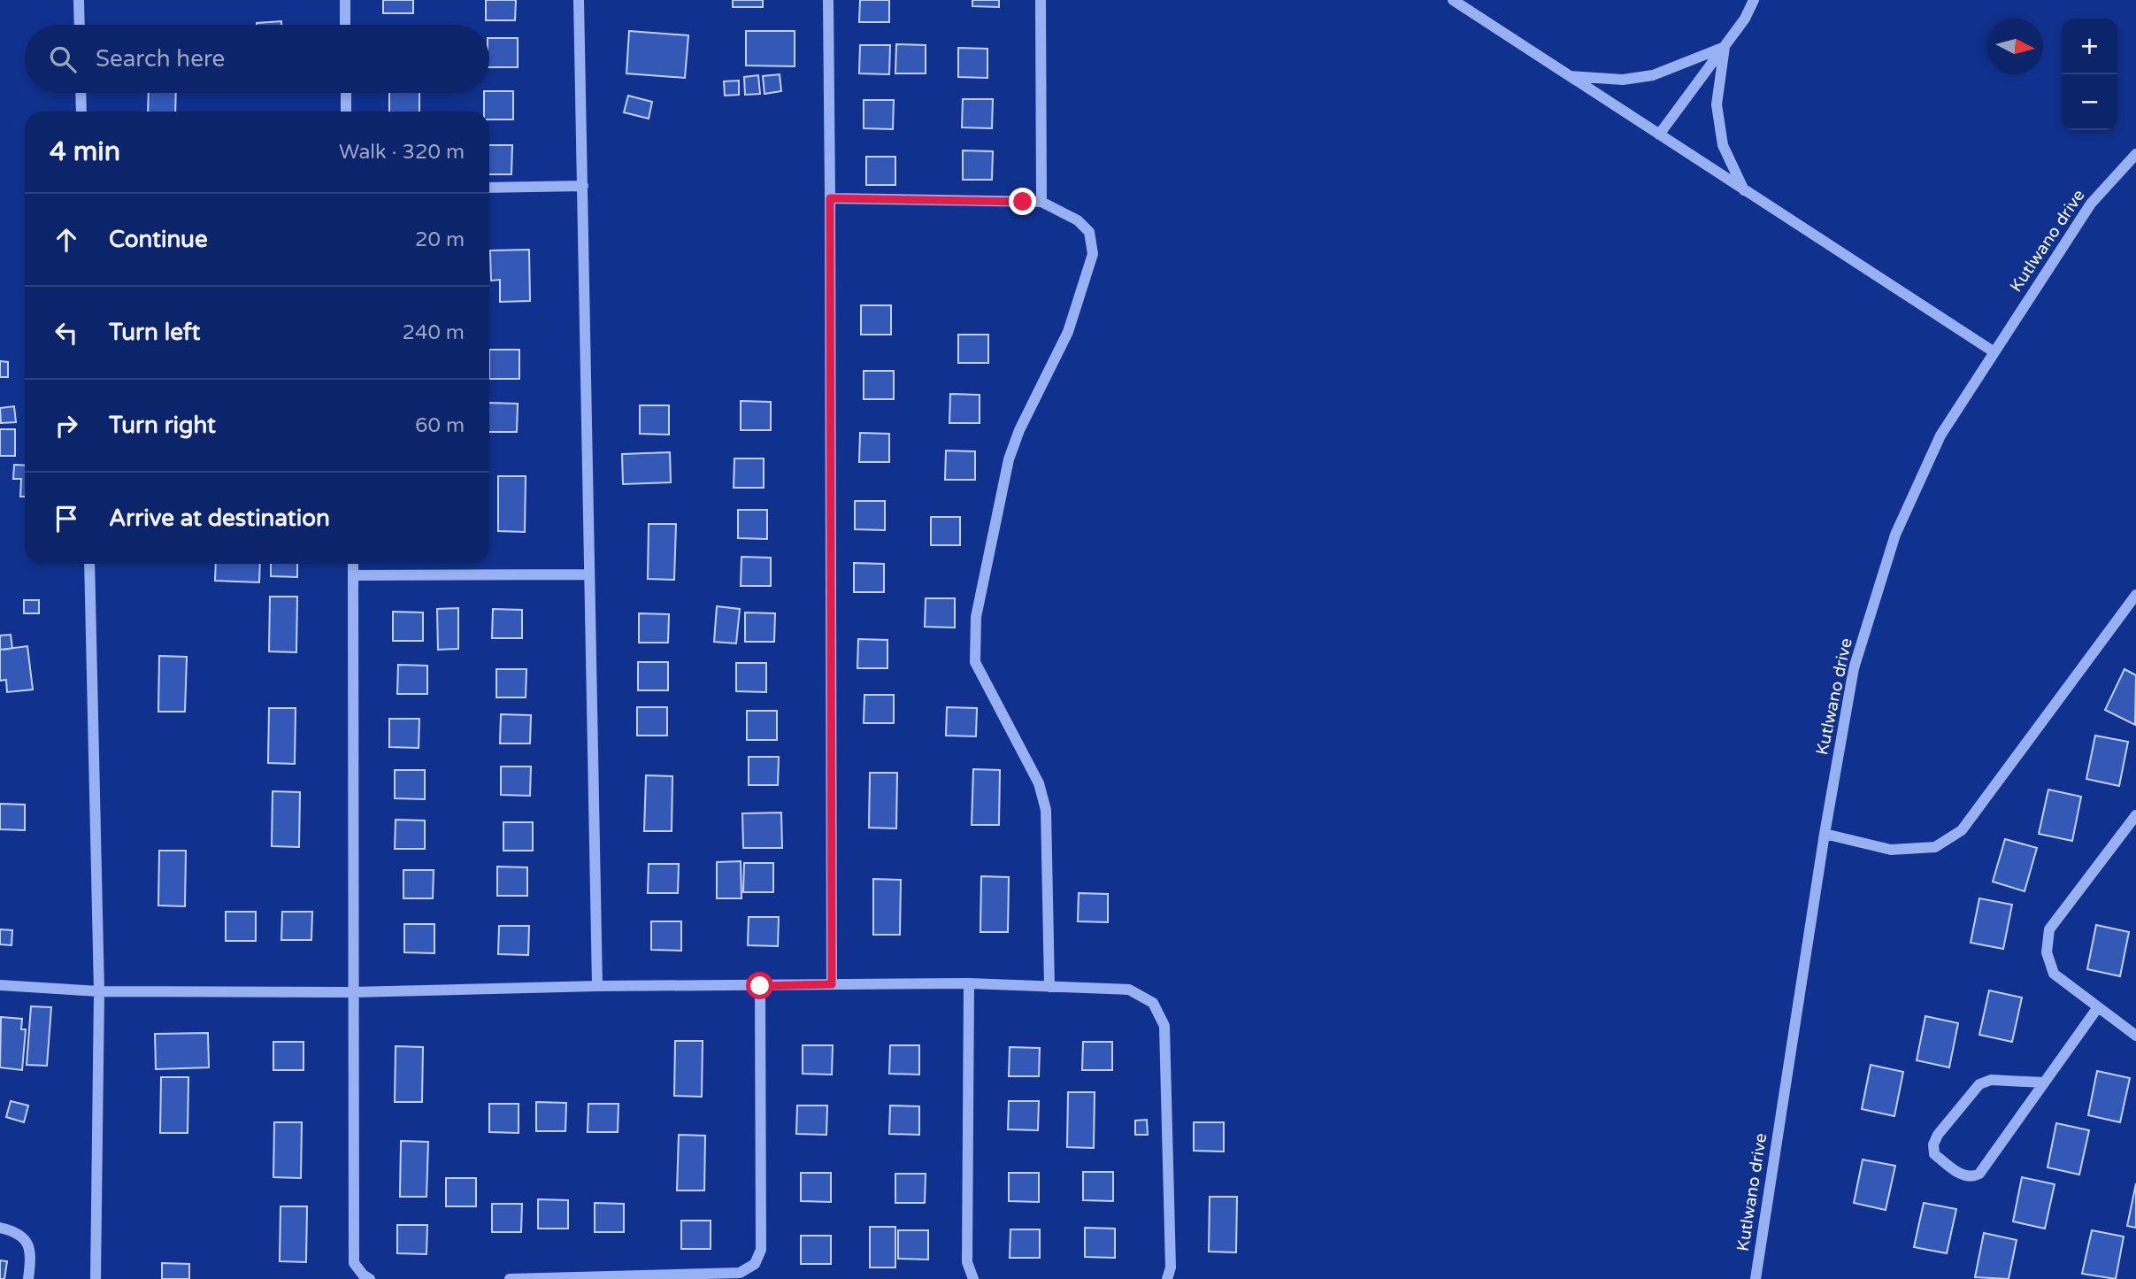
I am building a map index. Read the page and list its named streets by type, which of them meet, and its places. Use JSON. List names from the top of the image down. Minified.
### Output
{"streets":{"street":["Kutlwano drive"]},"north":"right","page":{"map_buttons":["+","−"],"search":"Search here","heading":["4 min","Walk · 320 m"],"list":[["Continue","20 m"],["Turn left","240 m"],["Turn right","60 m"],"Arrive at destination"]}}
